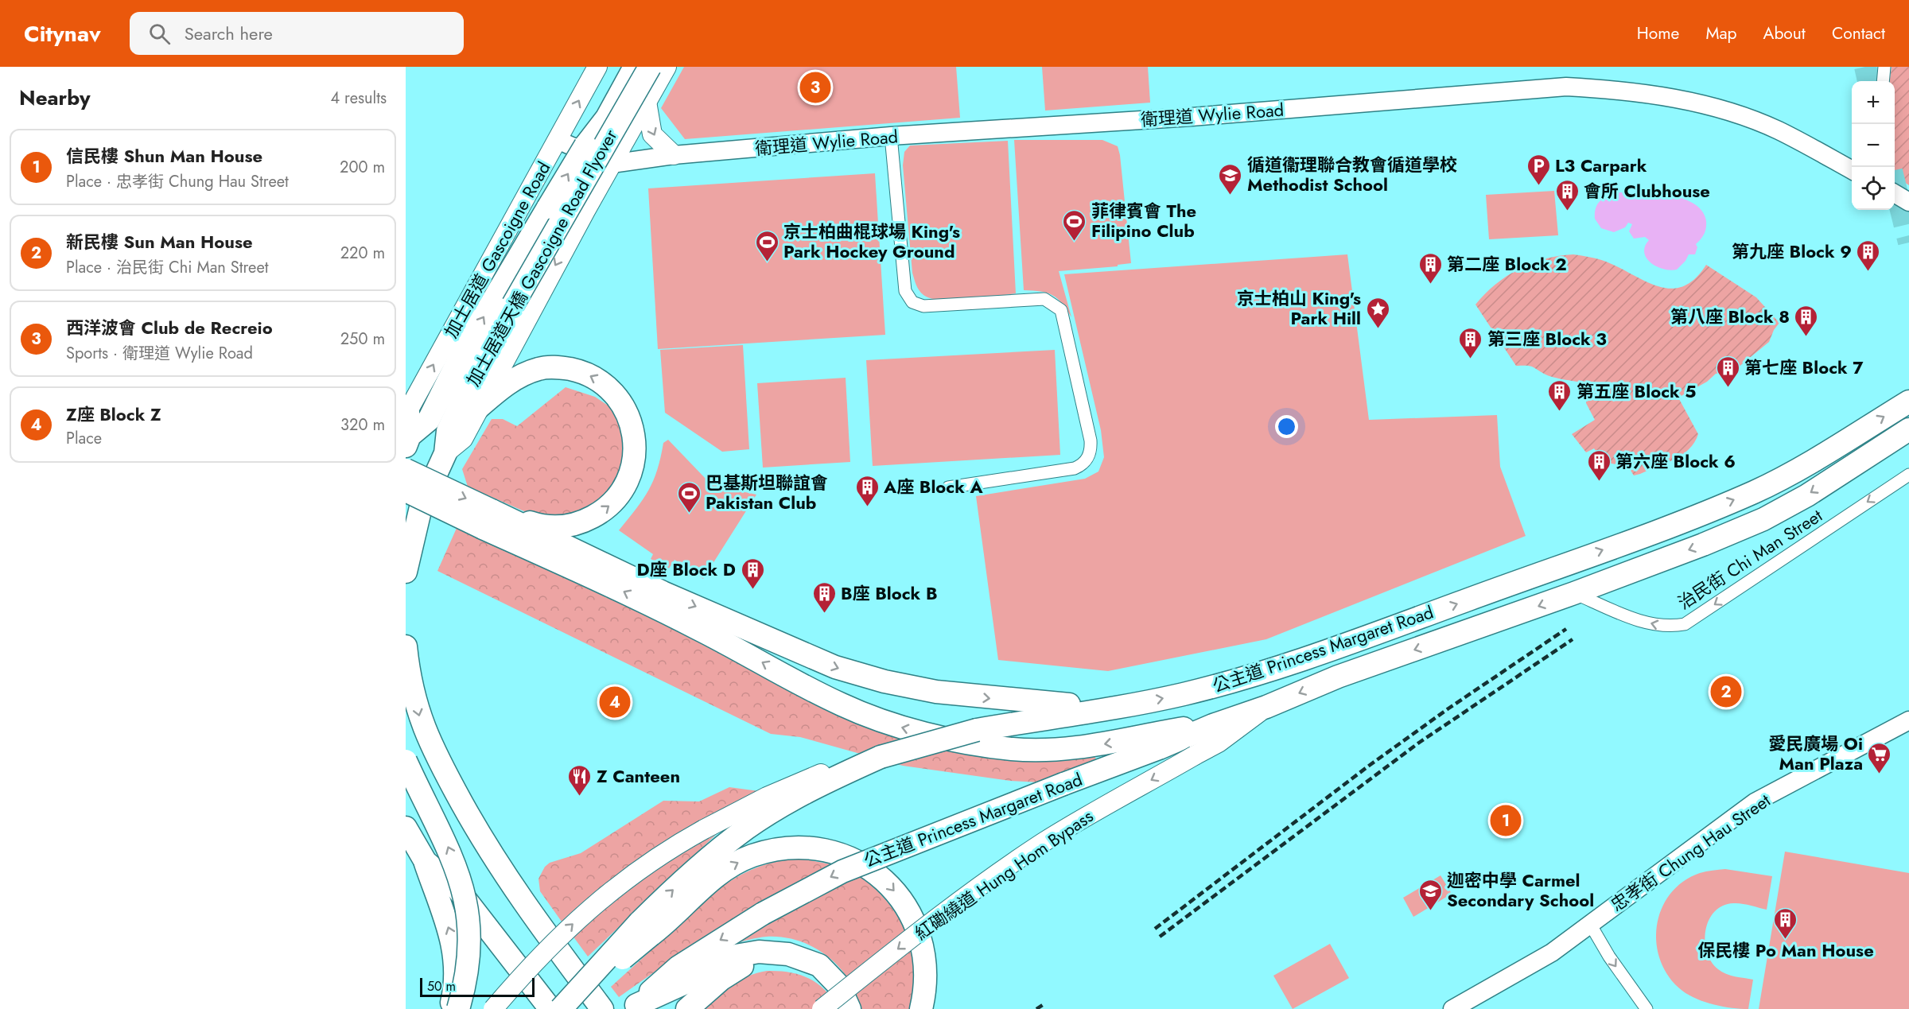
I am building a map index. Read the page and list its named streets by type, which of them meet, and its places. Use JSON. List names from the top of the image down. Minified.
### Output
{"streets":{"highway":["加士居道天橋 Gascoigne Road Flyover","公主道 Princess Margaret Road"],"main road":["加士居道 Gascoigne Road","紅磡繞道 Hung Hom Bypass"],"street":["衛理道 Wylie Road","治民街 Chi Man Street","忠孝街 Chung Hau Street"]},"crossings":[["加士居道 Gascoigne Road","加士居道天橋 Gascoigne Road Flyover"],["治民街 Chi Man Street","公主道 Princess Margaret Road"],["公主道 Princess Margaret Road","紅磡繞道 Hung Hom Bypass"]],"one_way":["治民街 Chi Man Street","紅磡繞道 Hung Hom Bypass"],"places":{"parking":["L3 Carpark"],"school or university":["循道衞理聯合教會循道學校 Methodist School","迦密中學 Carmel Secondary School"],"building":["會所 Clubhouse","第九座 Block 9","第二座 Block 2","第八座 Block 8","第三座 Block 3","第七座 Block 7","第五座 Block 5","第六座 Block 6","A座 Block A","D座 Block D","B座 Block B","保民樓 Po Man House"],"sports":["菲律賓會 The Filipino Club","京士柏曲棍球場 King's Park Hockey Ground","巴基斯坦聯誼會 Pakistan Club"],"place":["京士柏山 King's Park Hill"],"supermarket":["愛民廣場 Oi Man Plaza"],"restaurant":["Z Canteen"]},"scale_bar":"50 m","page":{"header":"Citynav","search":"Search here","nav":["Home","Map","About","Contact"],"heading":["Nearby","4 results"],"pins":["3","2","4","1"],"map_buttons":["+","−"],"list":[{"mark":"1","name":"信民樓 Shun Man House","note":"Place · 忠孝街 Chung Hau Street","value":"200 m"},{"mark":"2","name":"新民樓 Sun Man House","note":"Place · 治民街 Chi Man Street","value":"220 m"},{"mark":"3","name":"西洋波會 Club de Recreio","note":"Sports · 衛理道 Wylie Road","value":"250 m"},{"mark":"4","name":"Z座 Block Z","note":"Place","value":"320 m"}],"scale":"50 m"}}
